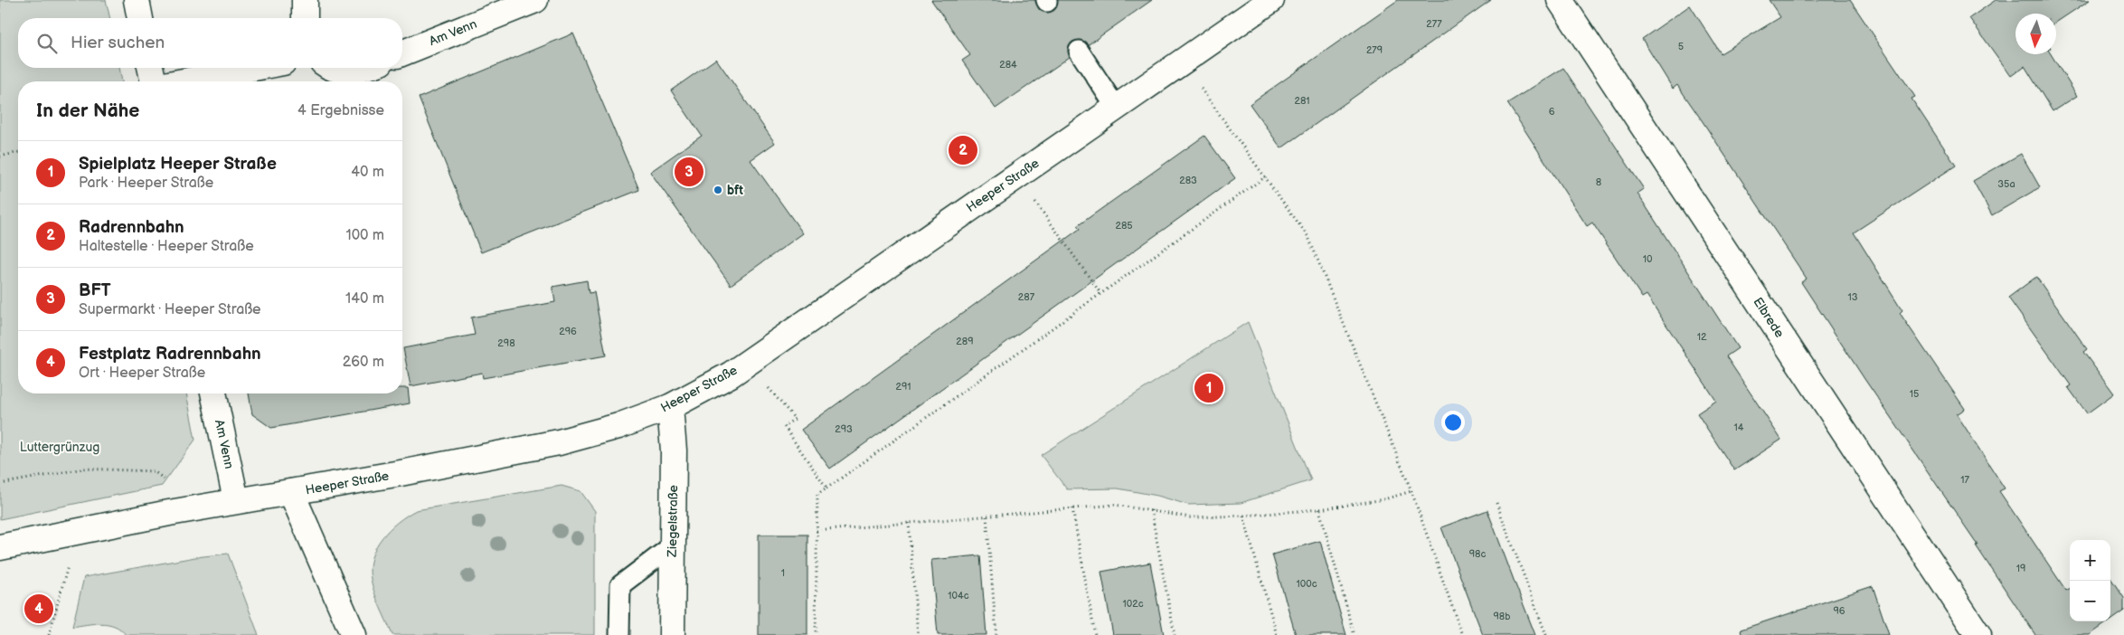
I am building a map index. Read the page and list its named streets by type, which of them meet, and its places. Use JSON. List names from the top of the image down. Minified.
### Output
{"streets":{"street":["Am Venn","Heeper Straße","Elbrede","Ziegelstraße"]},"crossings":[["Am Venn","Heeper Straße"],["Heeper Straße","Ziegelstraße"]],"parks":["Luttergrünzug"],"places":["bft"],"house_numbers":["277","5","279","284","281","6","283","8","35a","285","10","287","13","296","12","289","298","291","15","14","293","17","98c","19","1","100c","104c","102c","96","98b"],"north":"bottom","page":{"search":"Hier suchen","heading":["In der Nähe","4 Ergebnisse"],"pins":["2","3","1","4"],"list":[{"mark":"1","name":"Spielplatz Heeper Straße","note":"Park · Heeper Straße","value":"40 m"},{"mark":"2","name":"Radrennbahn","note":"Haltestelle · Heeper Straße","value":"100 m"},{"mark":"3","name":"BFT","note":"Supermarkt · Heeper Straße","value":"140 m"},{"mark":"4","name":"Festplatz Radrennbahn","note":"Ort · Heeper Straße","value":"260 m"}],"map_buttons":["+","−"]}}
